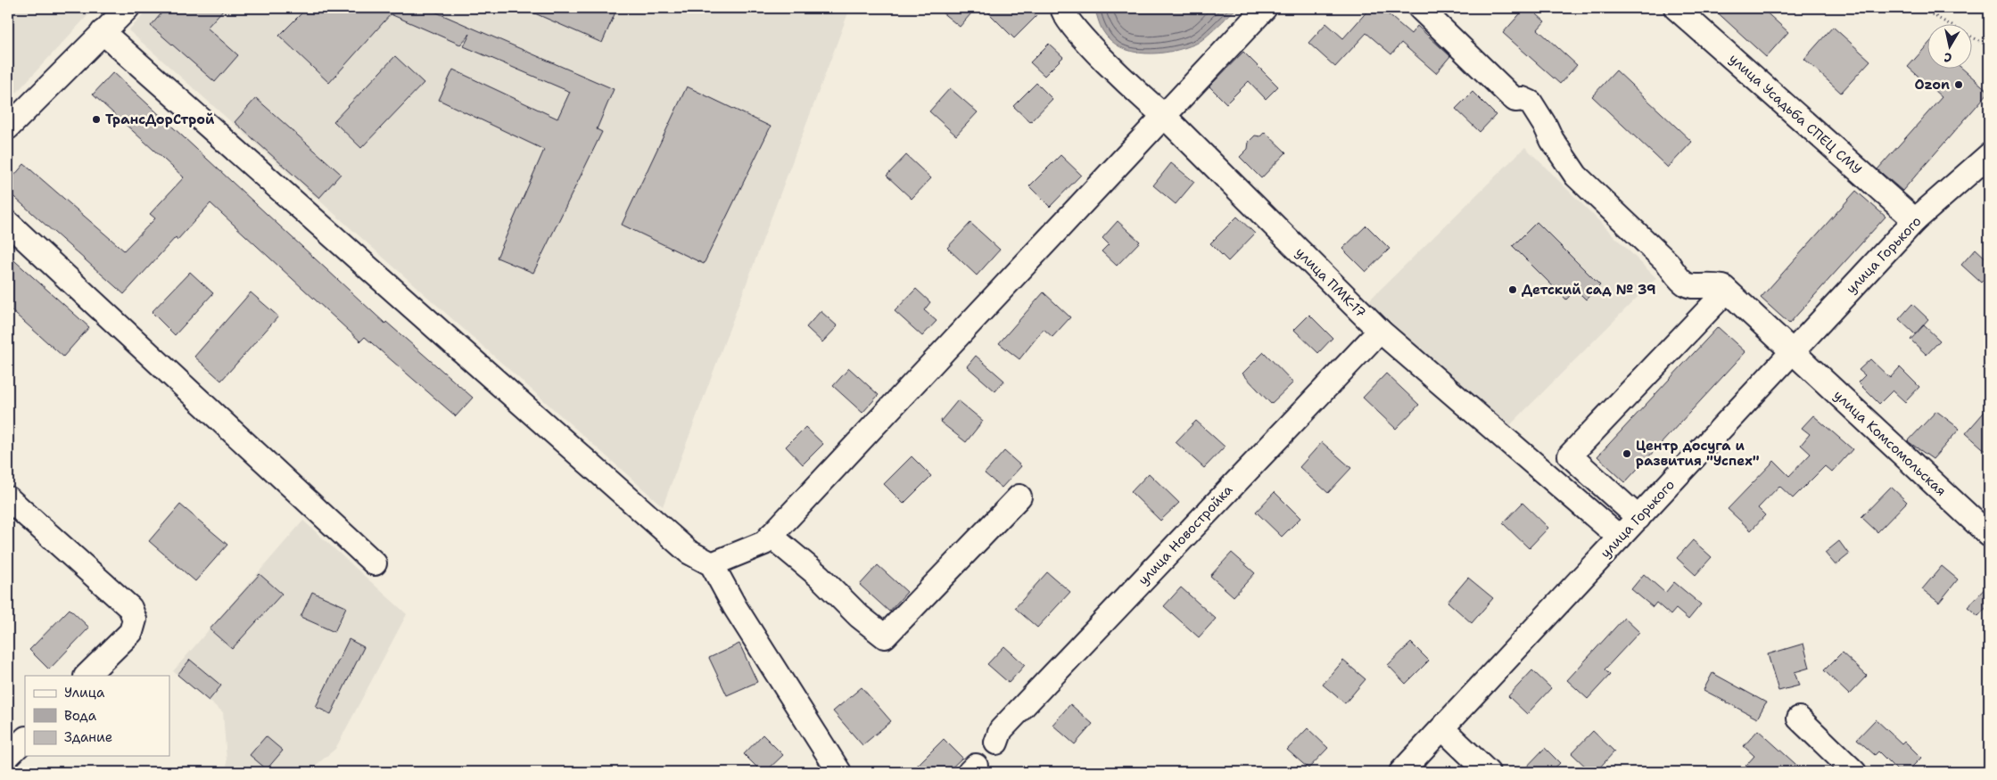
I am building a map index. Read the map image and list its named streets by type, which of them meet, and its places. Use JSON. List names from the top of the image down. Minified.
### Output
{"streets":{"street":["улица Усадьба СПЕЦ СМУ","улица Горького","улица ПМК-17","улица Комсомольская","улица Новостройка"]},"crossings":[["улица Усадьба СПЕЦ СМУ","улица Горького"],["улица Горького","улица ПМК-17"],["улица Горького","улица Комсомольская"],["улица ПМК-17","улица Новостройка"]],"places":["Ozon","ТрансДорСтрой","Детский сад № 39","Центр досуга и развития \"Успех\""],"legend":["Улица","Вода","Здание"],"north":"bottom"}
